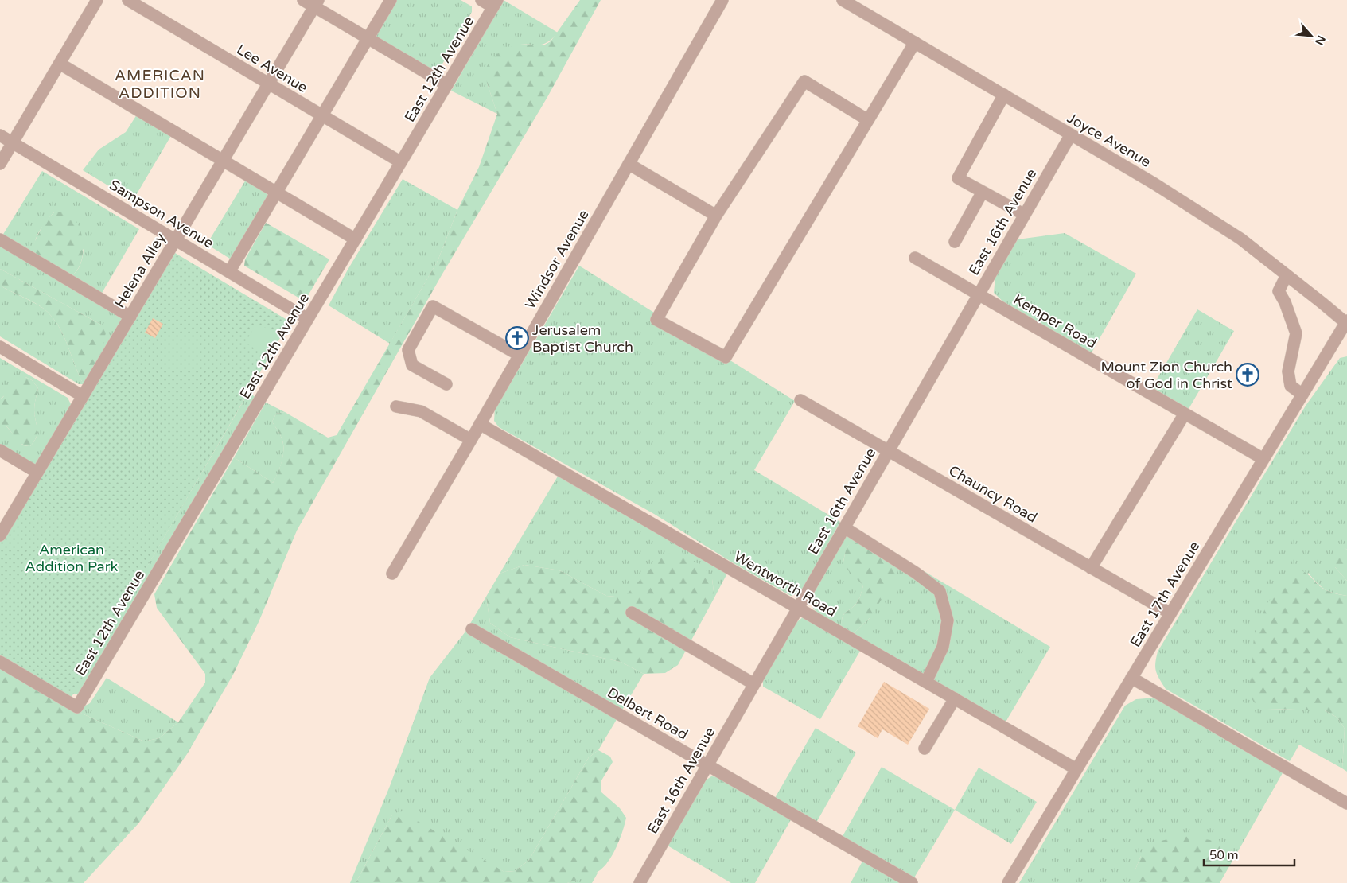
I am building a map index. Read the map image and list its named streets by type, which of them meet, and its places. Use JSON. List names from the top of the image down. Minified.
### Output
{"streets":{"street":["Lee Avenue","East 12th Avenue","Joyce Avenue","Sampson Avenue","East 16th Avenue","Windsor Avenue","Helena Alley","Kemper Road","Chauncy Road","Wentworth Road","East 17th Avenue","Delbert Road"]},"crossings":[["Lee Avenue","East 12th Avenue"],["Lee Avenue","Helena Alley"],["East 12th Avenue","Sampson Avenue"],["Joyce Avenue","East 16th Avenue"],["Joyce Avenue","East 17th Avenue"],["Sampson Avenue","Helena Alley"],["East 16th Avenue","Kemper Road"],["East 16th Avenue","Chauncy Road"],["East 16th Avenue","Wentworth Road"],["East 16th Avenue","Delbert Road"],["Windsor Avenue","Wentworth Road"],["Kemper Road","East 17th Avenue"],["Chauncy Road","East 17th Avenue"],["Wentworth Road","East 17th Avenue"]],"districts":["AMERICAN ADDITION"],"parks":["American Addition Park"],"places":{"church":["Jerusalem Baptist Church","Mount Zion Church of God in Christ"]},"scale_bar":"50 m","north":"bottom right"}
